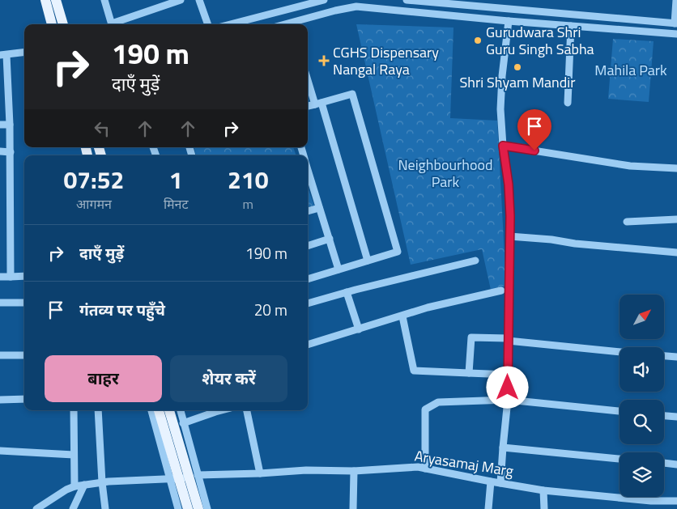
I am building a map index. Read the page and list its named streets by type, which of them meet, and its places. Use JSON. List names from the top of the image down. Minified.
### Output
{"streets":{"street":["Aryasamaj Marg"]},"parks":["Mahila Park","Neighbourhood Park"],"places":{"other":["Gurudwara Shri Guru Singh Sabha","Shri Shyam Mandir"],"health":["CGHS Dispensary Nangal Raya"]},"north":"top right","page":{"turn":["190 m","दाएँ मुड़ें"],"eta":["07:52","आगमन","1","मिनट","210","m"],"list":[{"name":"दाएँ मुड़ें","value":"190 m"},{"name":"गंतव्य पर पहुँचे","value":"20 m"}],"buttons":["बाहर","शेयर करें"]}}
